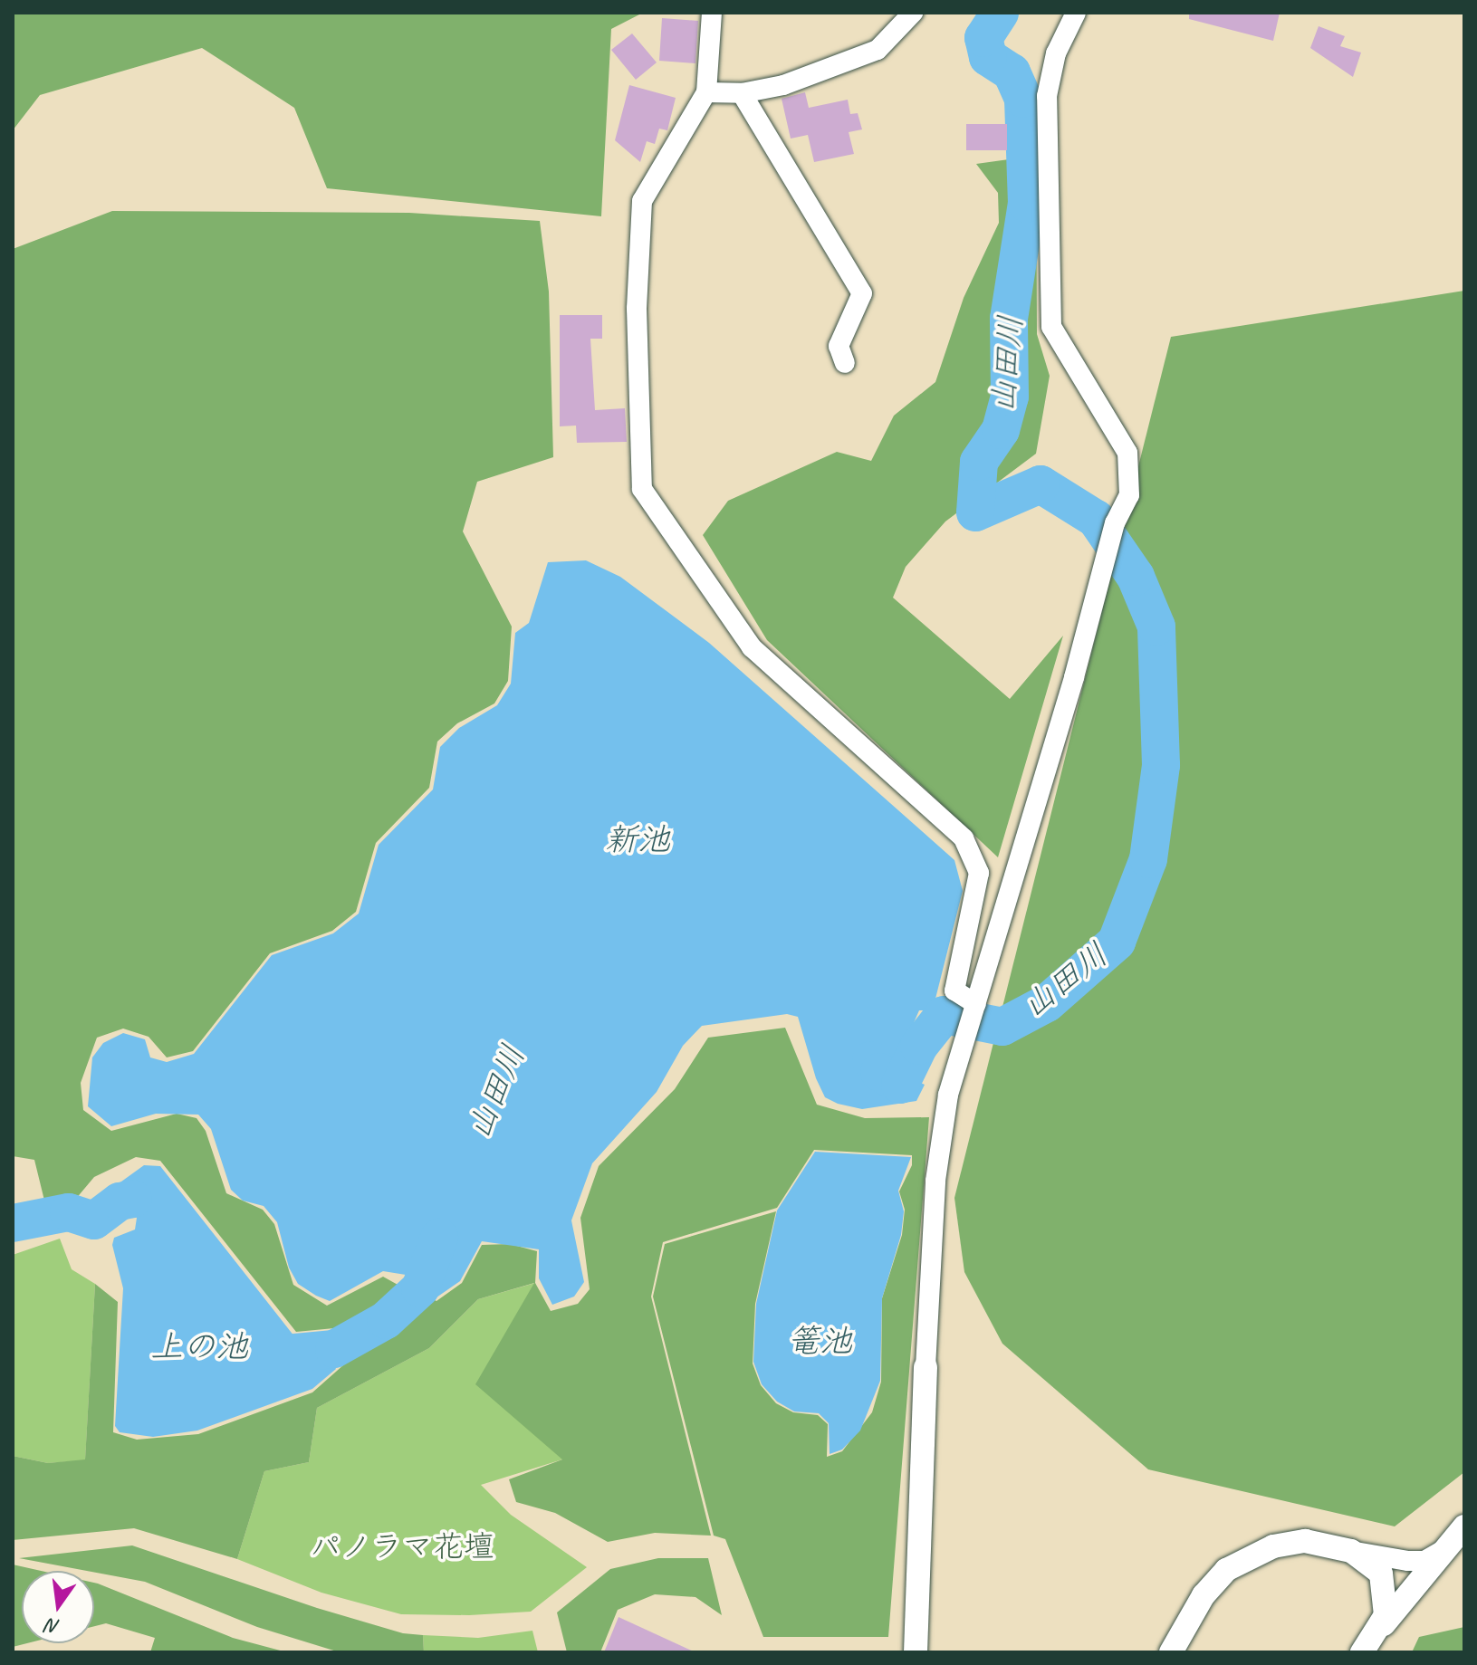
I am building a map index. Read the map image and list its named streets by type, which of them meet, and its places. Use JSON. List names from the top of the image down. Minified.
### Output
{"water":["山田川","新池","篭池","上の池"],"parks":["パノラマ花壇"],"north":"bottom"}
